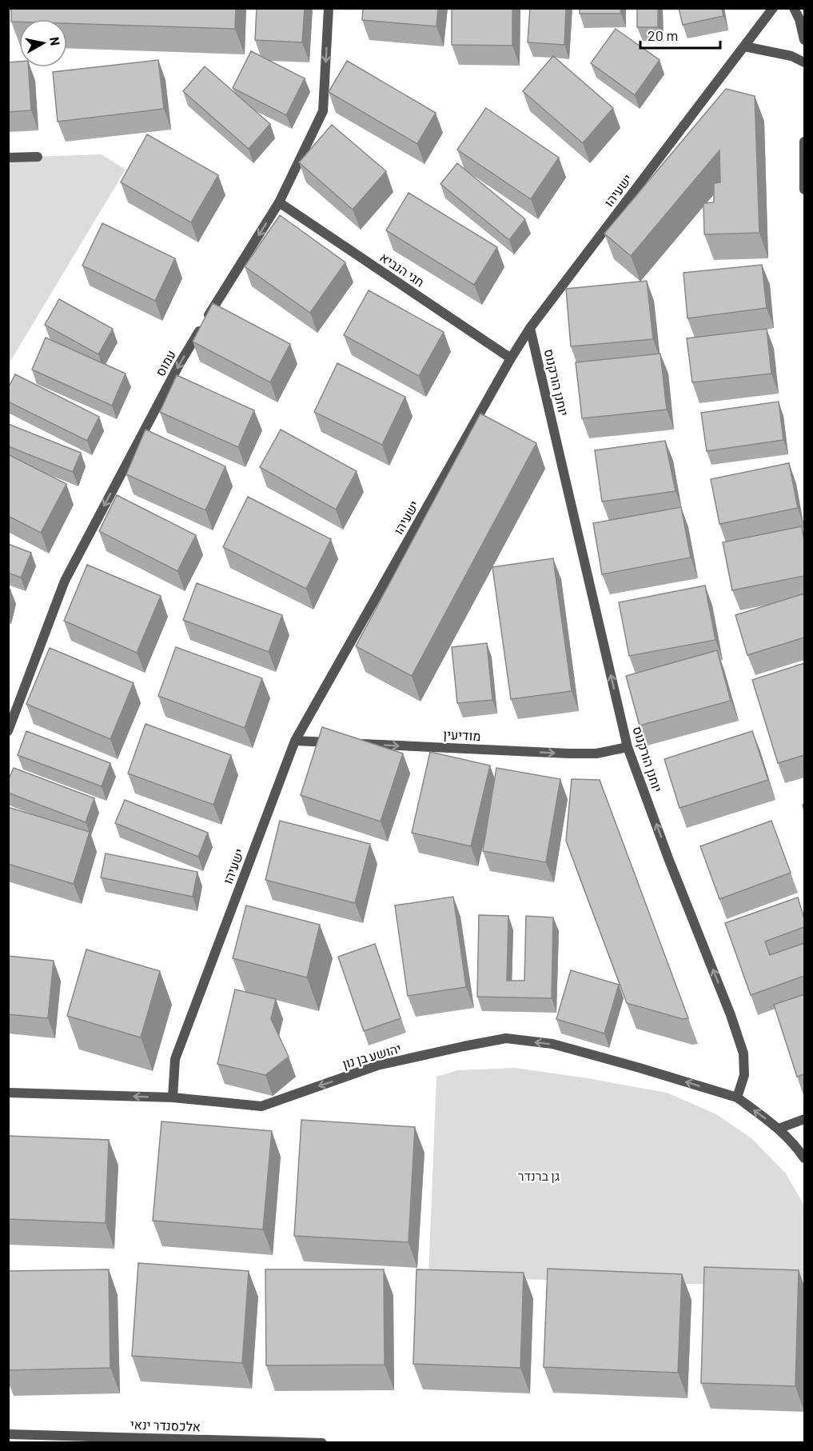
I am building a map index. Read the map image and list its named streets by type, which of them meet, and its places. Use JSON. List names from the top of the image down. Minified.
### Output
{"streets":{"street":["ישעיהו","חגי הנביא","עמוס","יוחנן הורקנוס","מודיעין","יהושע בן נון","אלכסנדר ינאי"]},"crossings":[["ישעיהו","חגי הנביא"],["ישעיהו","יוחנן הורקנוס"],["ישעיהו","מודיעין"],["ישעיהו","יהושע בן נון"],["חגי הנביא","עמוס"],["יוחנן הורקנוס","מודיעין"],["יוחנן הורקנוס","יהושע בן נון"]],"one_way":["עמוס","יוחנן הורקנוס","מודיעין","יהושע בן נון"],"parks":["גן ברנדר"],"scale_bar":"20 m","north":"right"}
